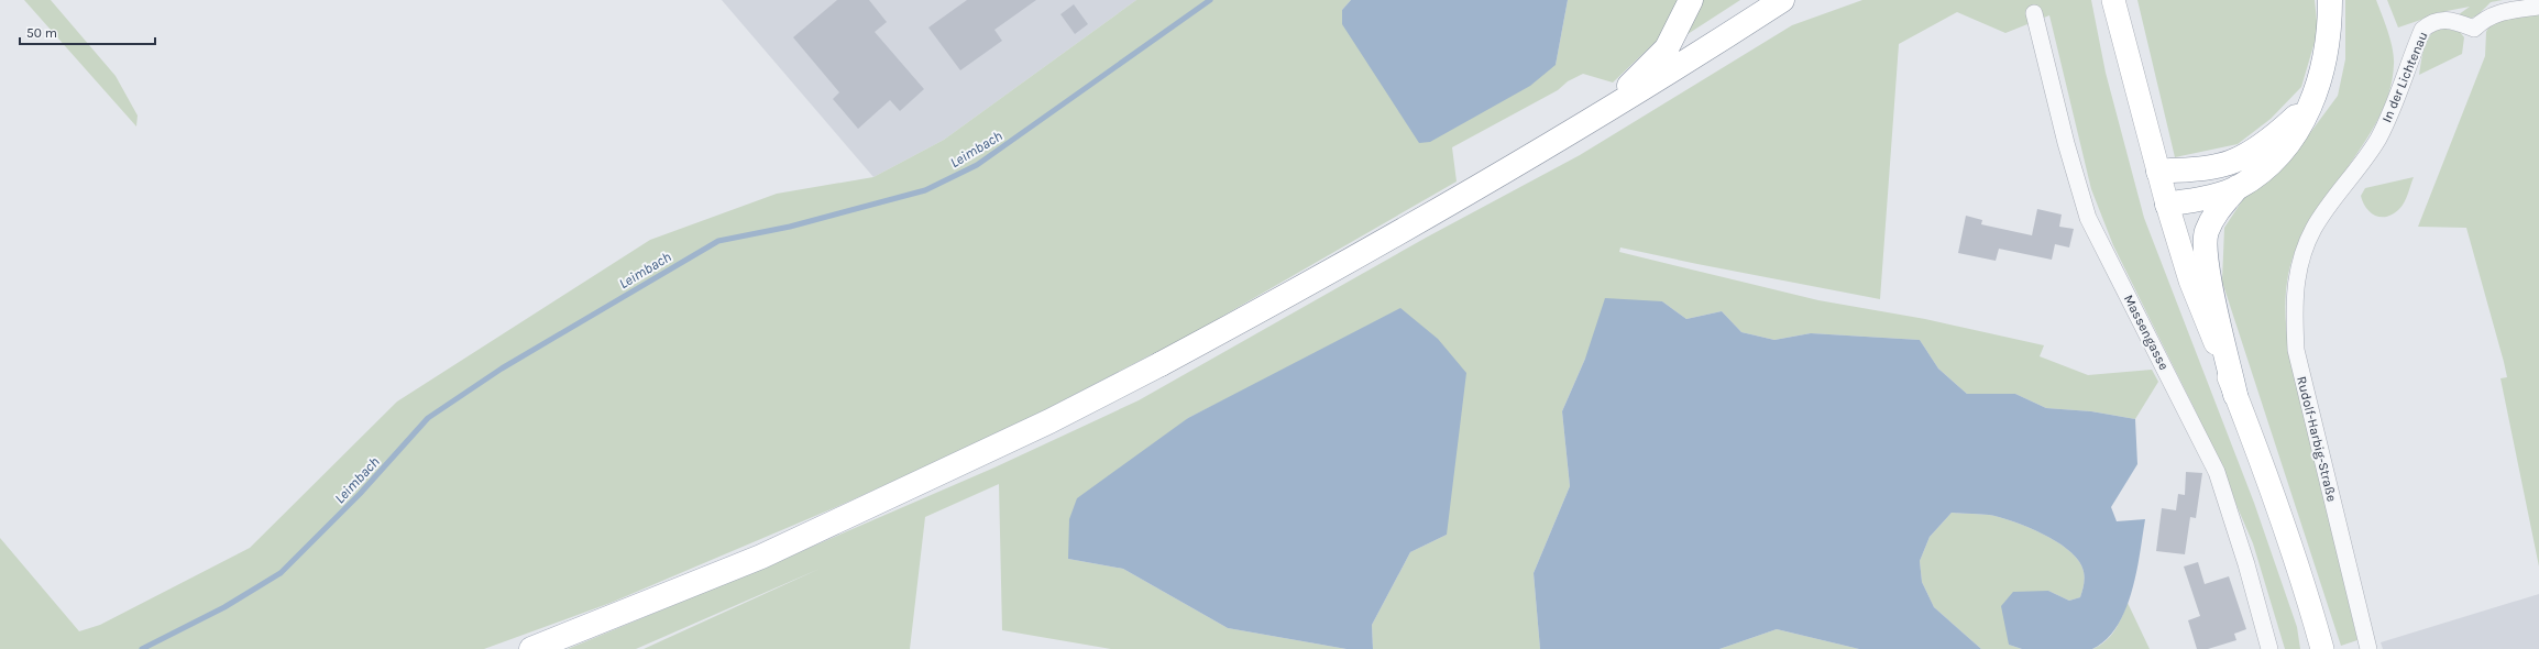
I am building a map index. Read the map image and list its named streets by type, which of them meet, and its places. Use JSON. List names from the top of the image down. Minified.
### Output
{"streets":{"street":["In der Lichtenau","Massengasse","Rudolf-Harbig-Straße"]},"crossings":[["In der Lichtenau","Rudolf-Harbig-Straße"]],"water":["Leimbach"],"scale_bar":"50 m"}
